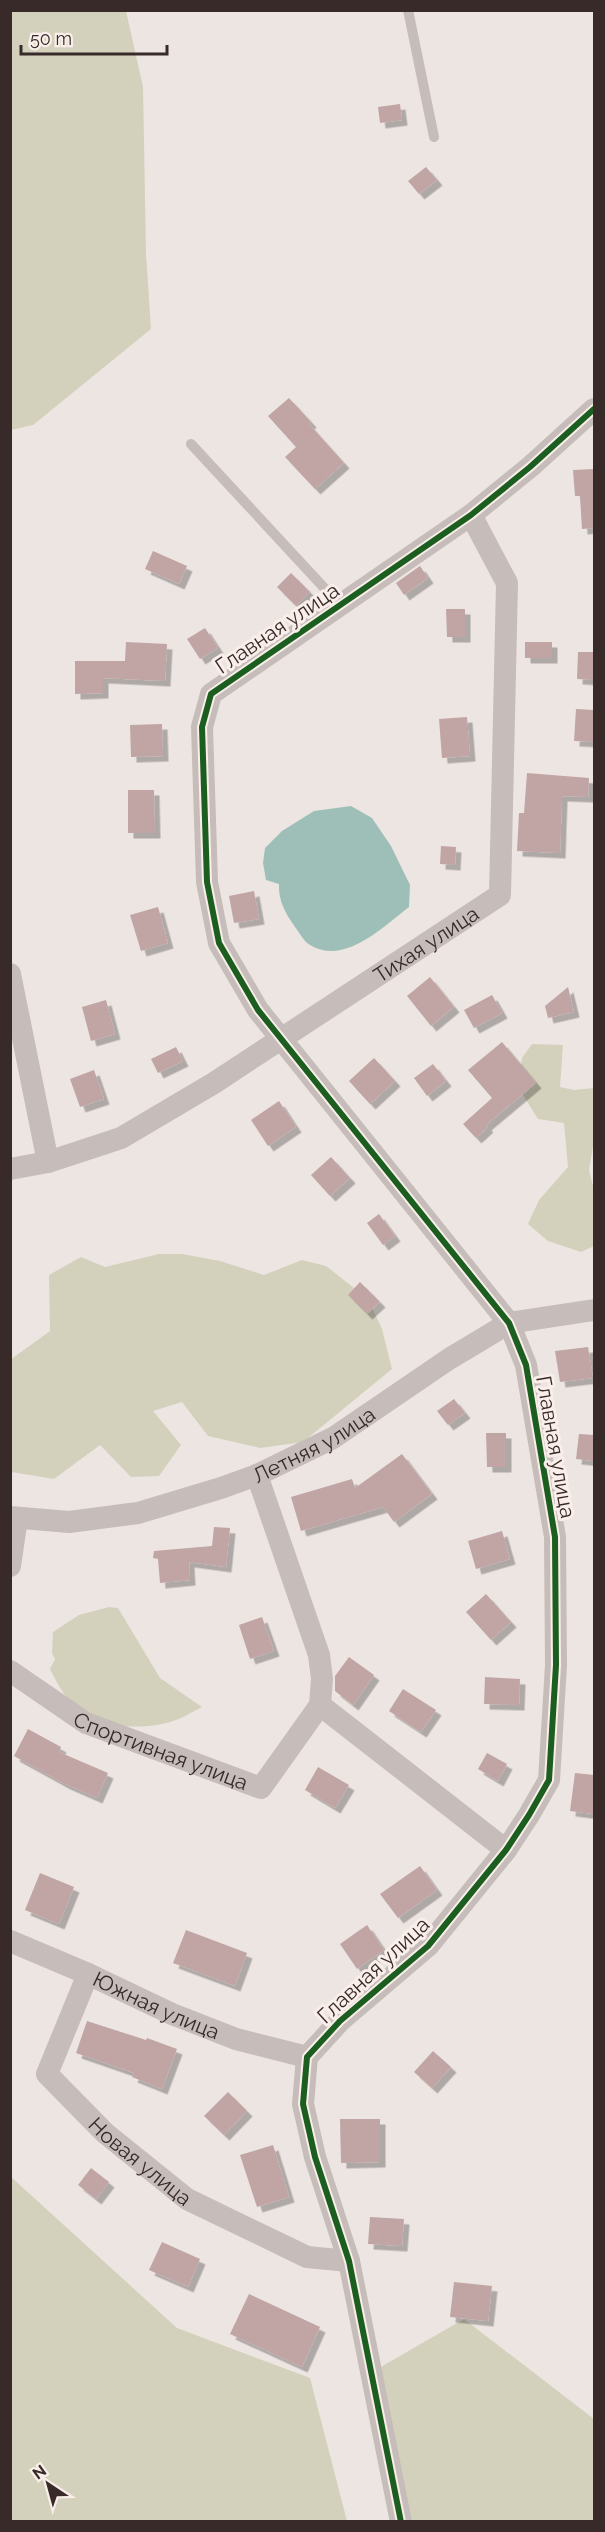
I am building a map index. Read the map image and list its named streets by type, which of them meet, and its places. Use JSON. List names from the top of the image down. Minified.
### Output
{"streets":{"street":["Главная улица","Тихая улица","Летняя улица","Спортивная улица","Южная улица","Новая улица"]},"crossings":[["Главная улица","Тихая улица"],["Главная улица","Летняя улица"],["Главная улица","Южная улица"],["Южная улица","Новая улица"]],"scale_bar":"50 m","north":"top left"}
